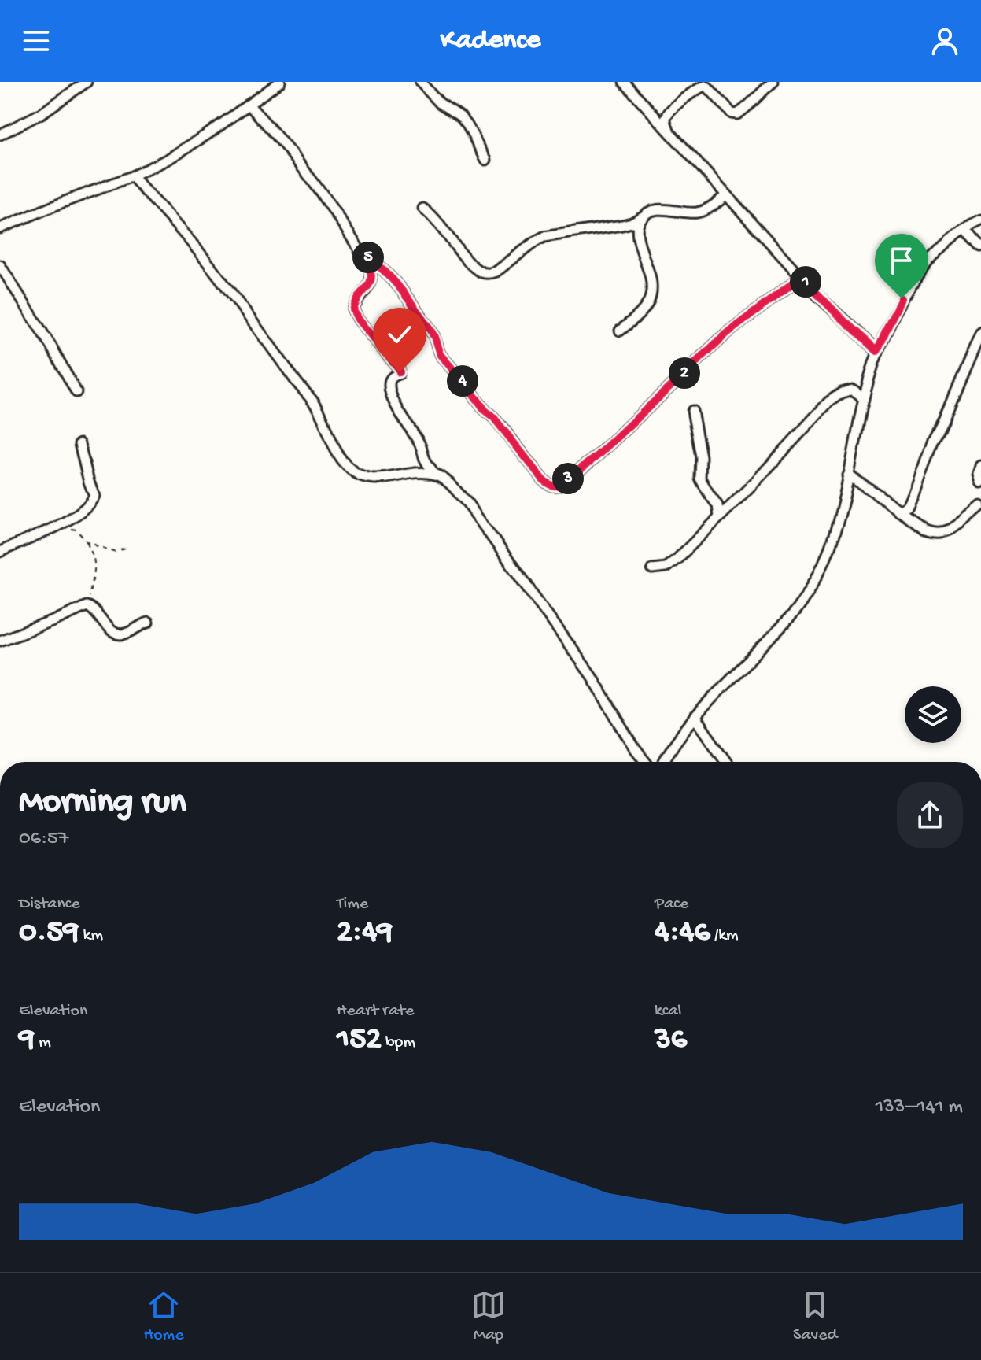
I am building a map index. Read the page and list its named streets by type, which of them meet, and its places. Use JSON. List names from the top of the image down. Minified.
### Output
{"page":{"header":"Kadence","pins":["5","1","2","4","3"],"heading":["Morning run","06:57"],"stats":[["Distance","0.59 km"],["Time","2:49"],["Pace","4:46 /km"],["Elevation","9 m"],["Heart rate","152 bpm"],["kcal","36"]],"chart":["Elevation","133–141 m"],"tabs":["Home","Map","Saved"]}}
